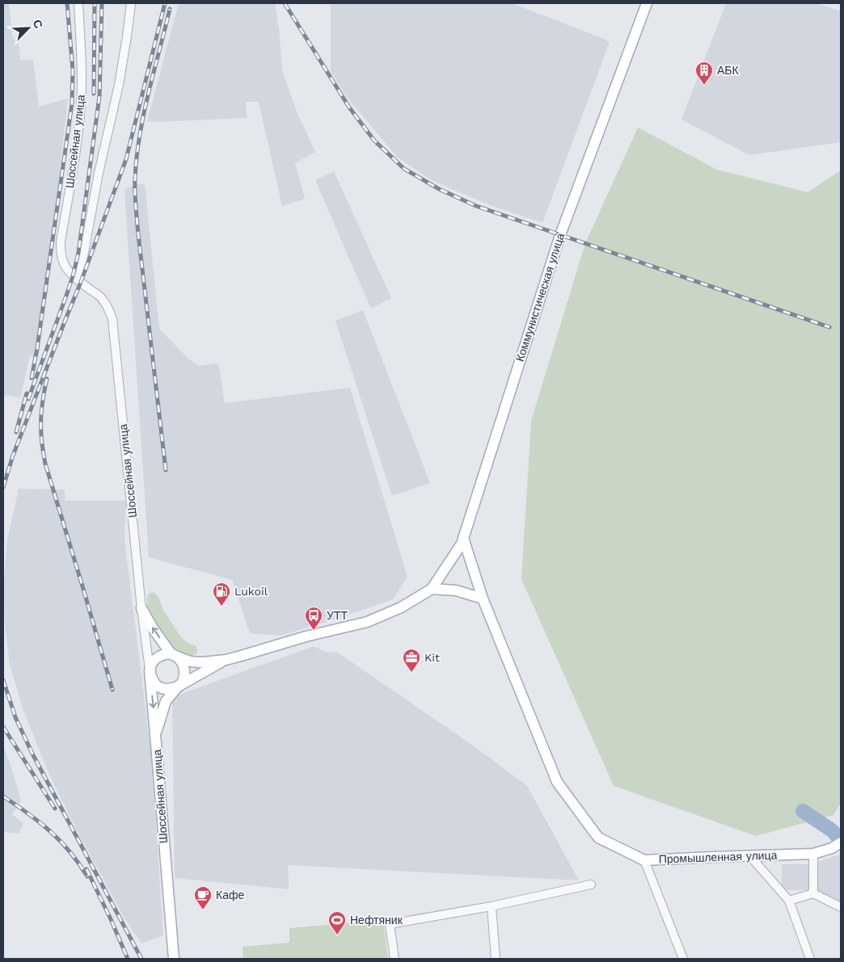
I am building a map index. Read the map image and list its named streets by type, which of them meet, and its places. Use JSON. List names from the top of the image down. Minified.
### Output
{"streets":{"main road":["Шоссейная улица","Коммунистическая улица","Промышленная улица"]},"places":{"building":["АБК"],"fuel station":["Lukoil"],"bus stop":["УТТ"],"office":["Kit"],"cafe":["Кафе"],"sports":["Нефтяник"]},"north":"top right"}
